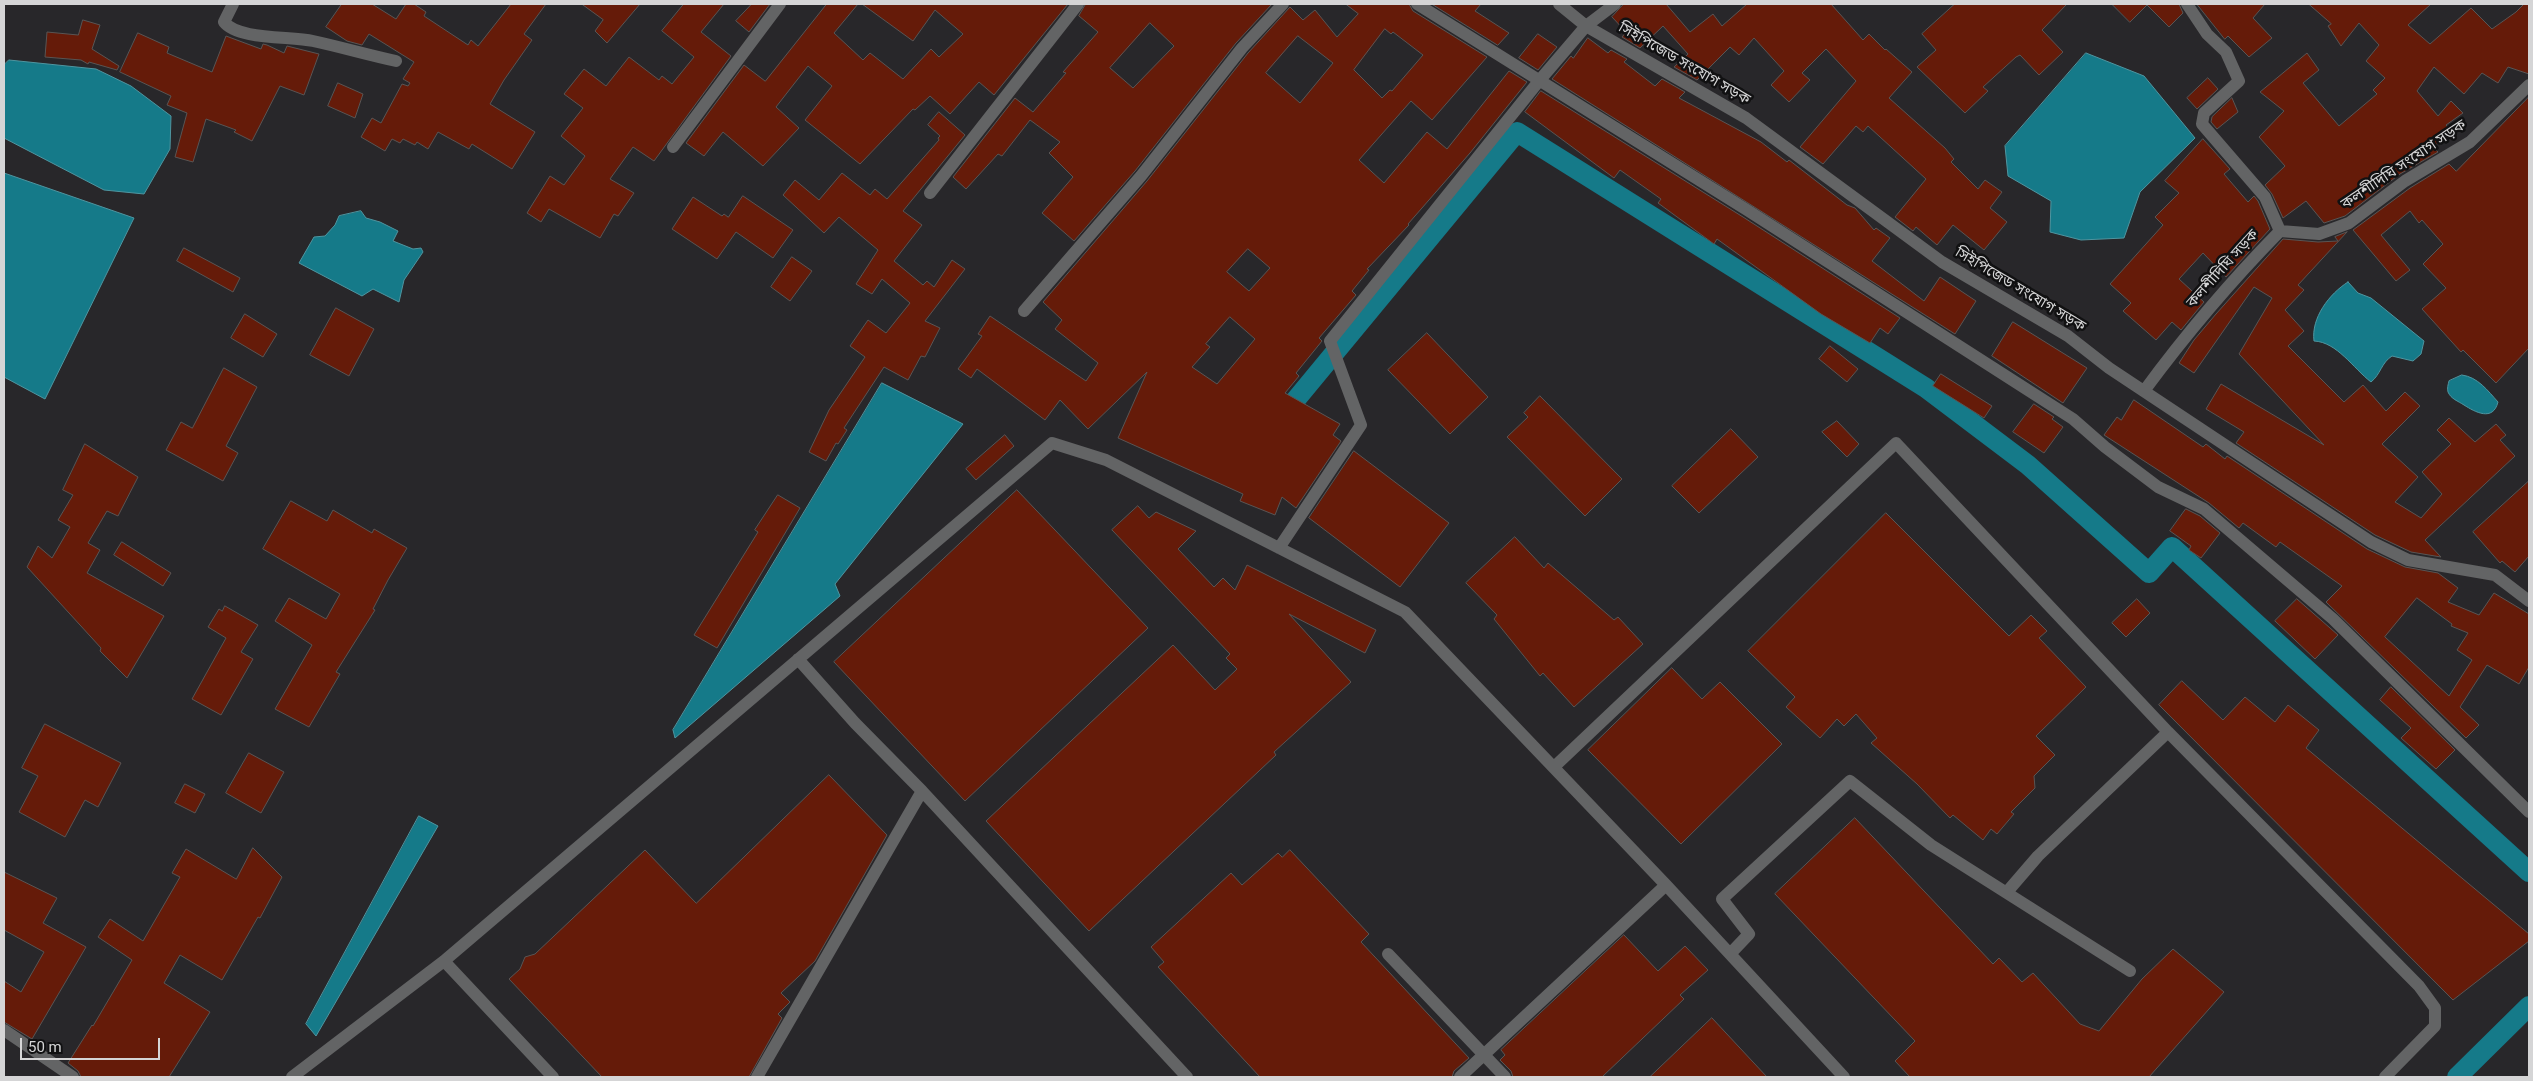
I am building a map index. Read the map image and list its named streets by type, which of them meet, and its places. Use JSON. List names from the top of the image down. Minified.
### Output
{"streets":{"street":["সিইপিজেড সংযোগ সড়ক","কলশীদিঘি সংযোগ সড়ক","কলশীদিঘি সড়ক"]},"crossings":[["সিইপিজেড সংযোগ সড়ক","কলশীদিঘি সড়ক"],["কলশীদিঘি সংযোগ সড়ক","কলশীদিঘি সড়ক"]],"scale_bar":"50 m"}
